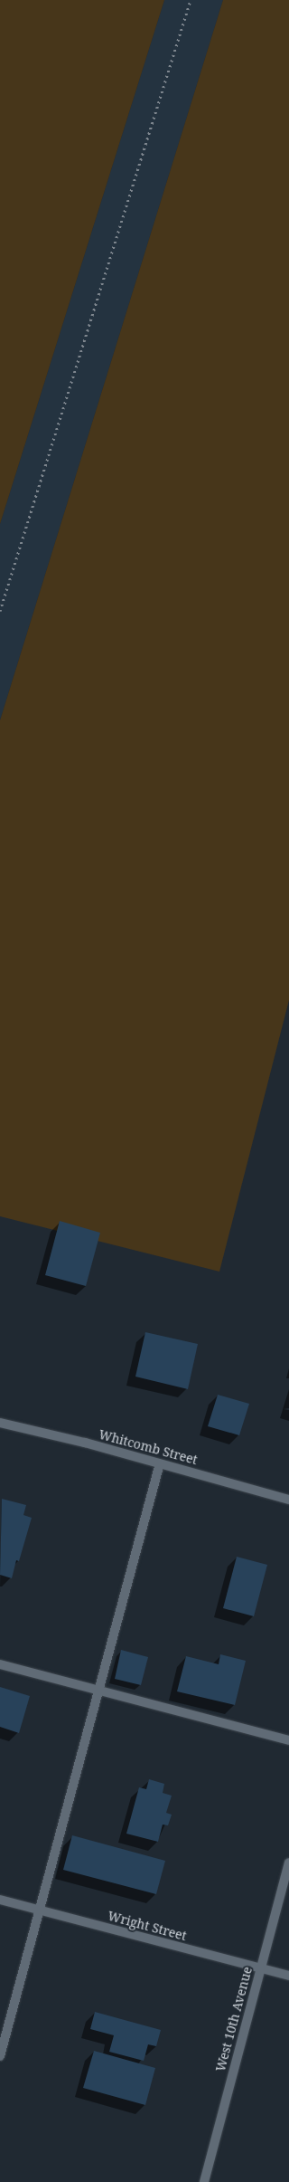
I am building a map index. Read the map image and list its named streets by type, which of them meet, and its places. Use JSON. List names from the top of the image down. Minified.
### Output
{"streets":{"street":["Whitcomb Street","Wright Street","West 10th Avenue"]},"crossings":[["Wright Street","West 10th Avenue"]]}
